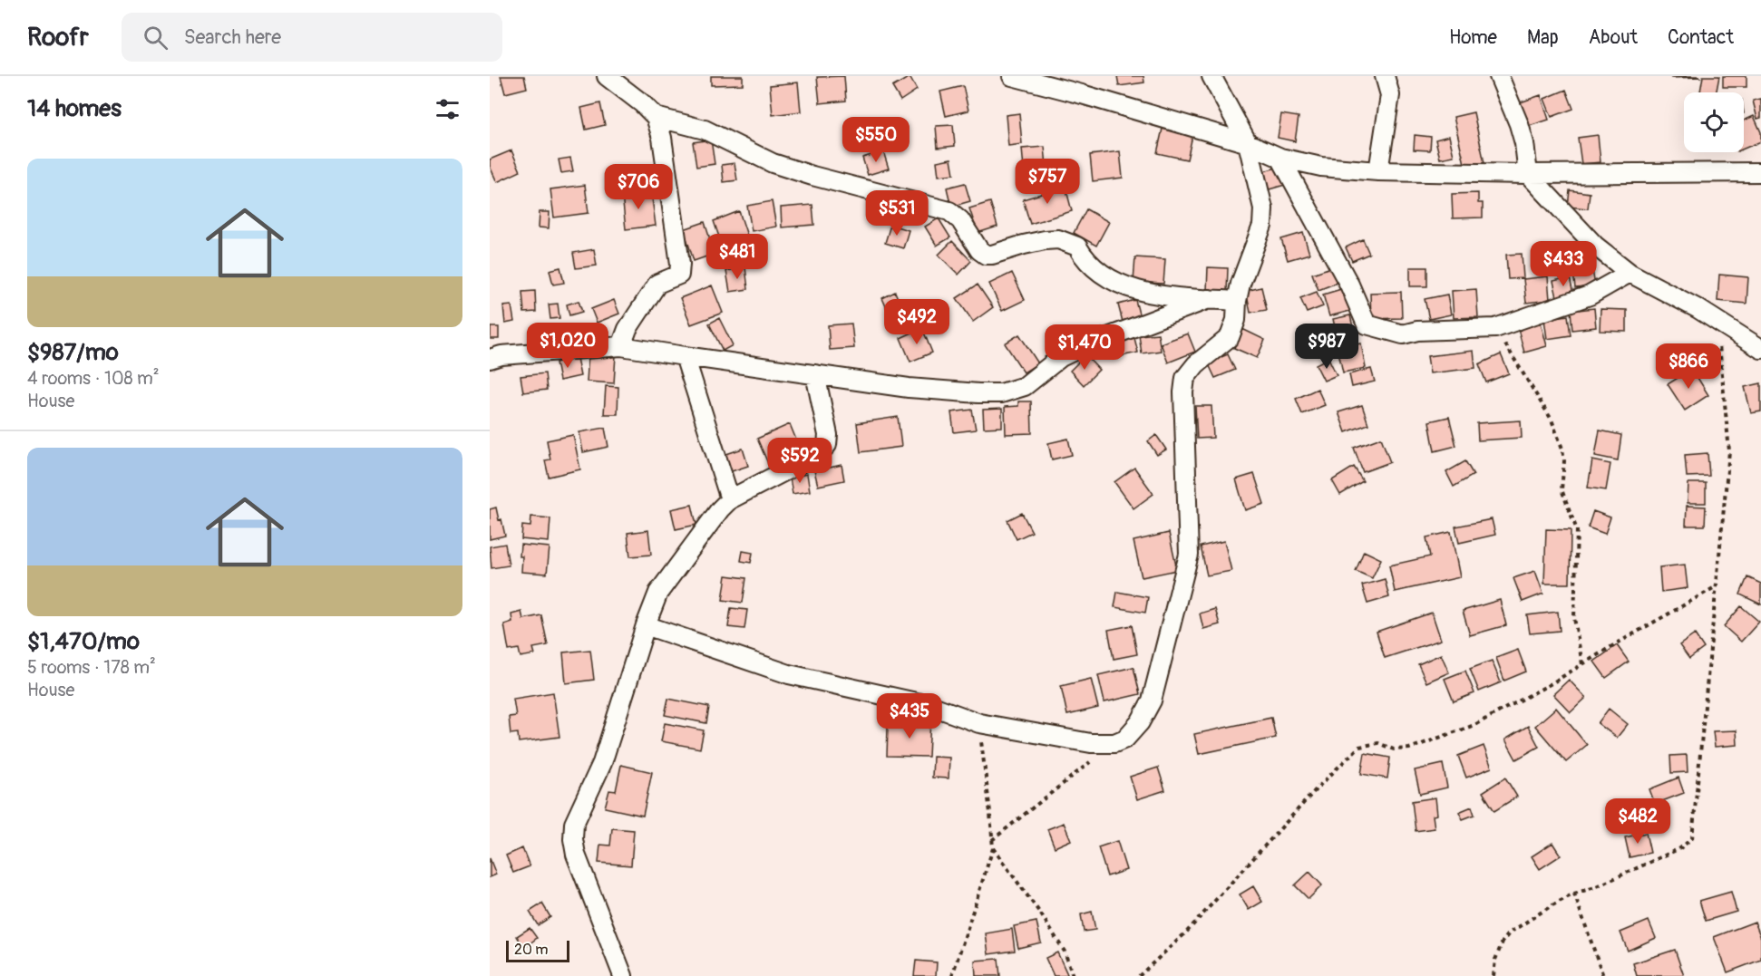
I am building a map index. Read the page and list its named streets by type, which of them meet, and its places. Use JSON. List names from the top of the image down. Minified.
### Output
{"scale_bar":"20 m","page":{"header":"Roofr","search":"Search here","nav":["Home","Map","About","Contact"],"heading":"14 homes","price":["$550","$757","$706","$531","$481","$433","$492","$1,020","$987","$1,470","$866","$592","$435","$482"],"list":[{"name":"$987/mo","note":"4 rooms · 108 m² · House"},{"name":"$1,470/mo","note":"5 rooms · 178 m² · House"}],"scale":"20 m"}}
